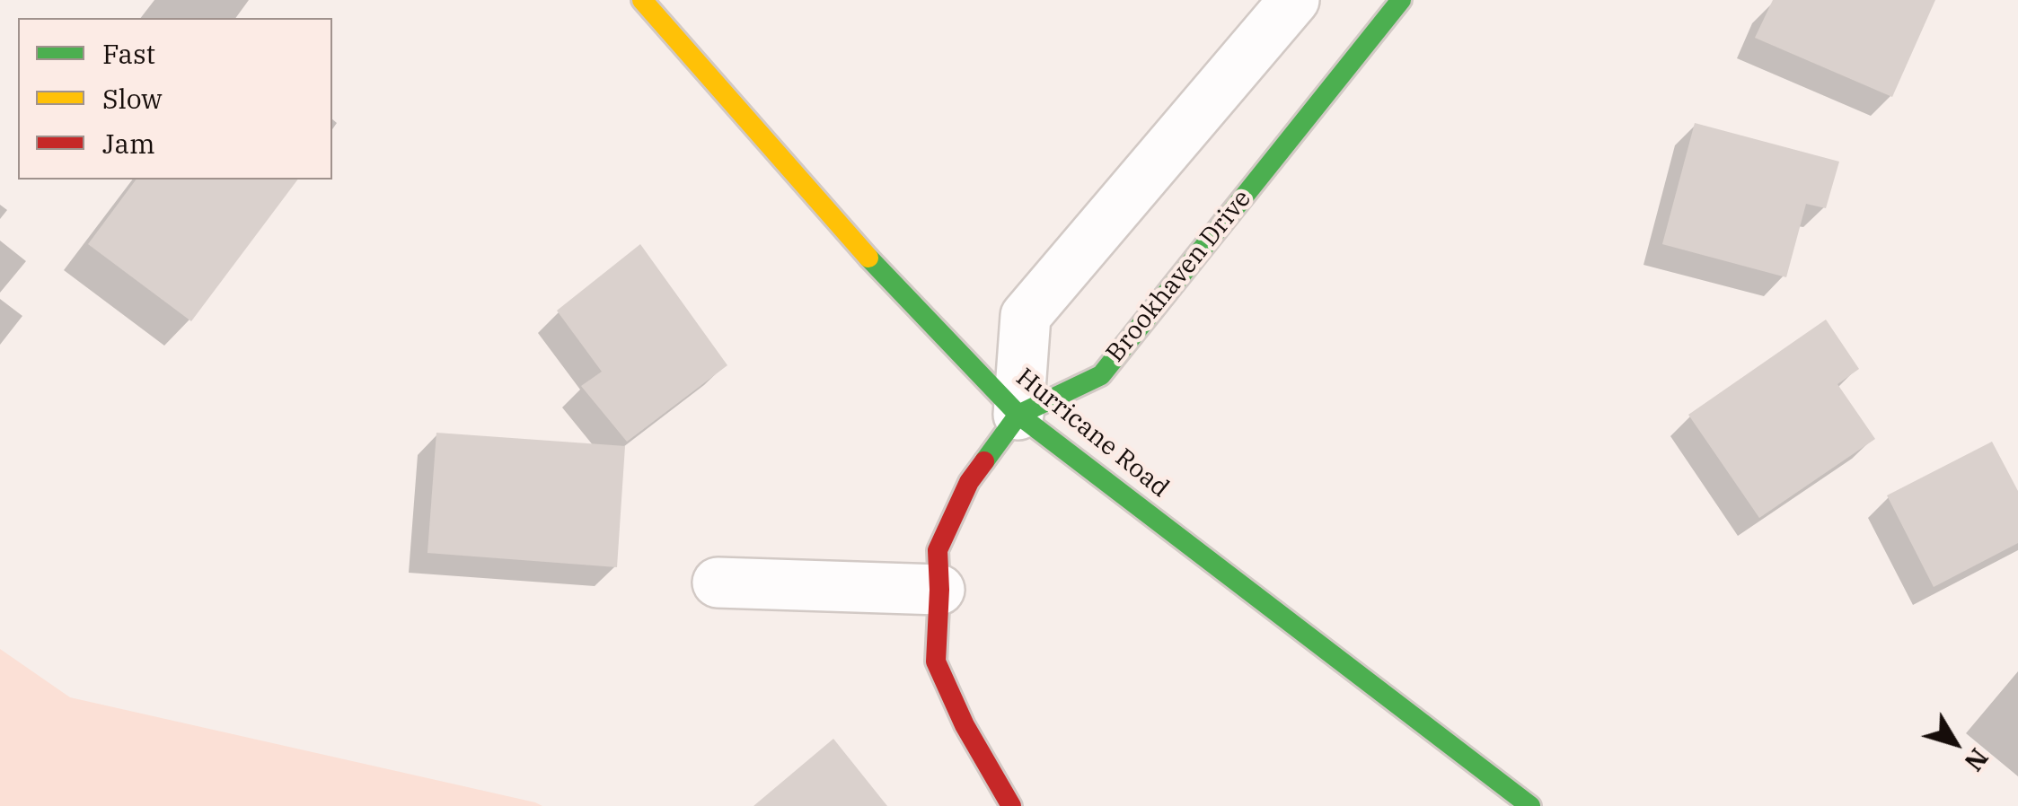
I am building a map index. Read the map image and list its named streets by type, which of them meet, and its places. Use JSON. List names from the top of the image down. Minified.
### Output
{"streets":{"street":["Brookhaven Drive","Hurricane Road"]},"crossings":[["Brookhaven Drive","Hurricane Road"]],"legend":["Fast","Slow","Jam"],"north":"bottom right"}
